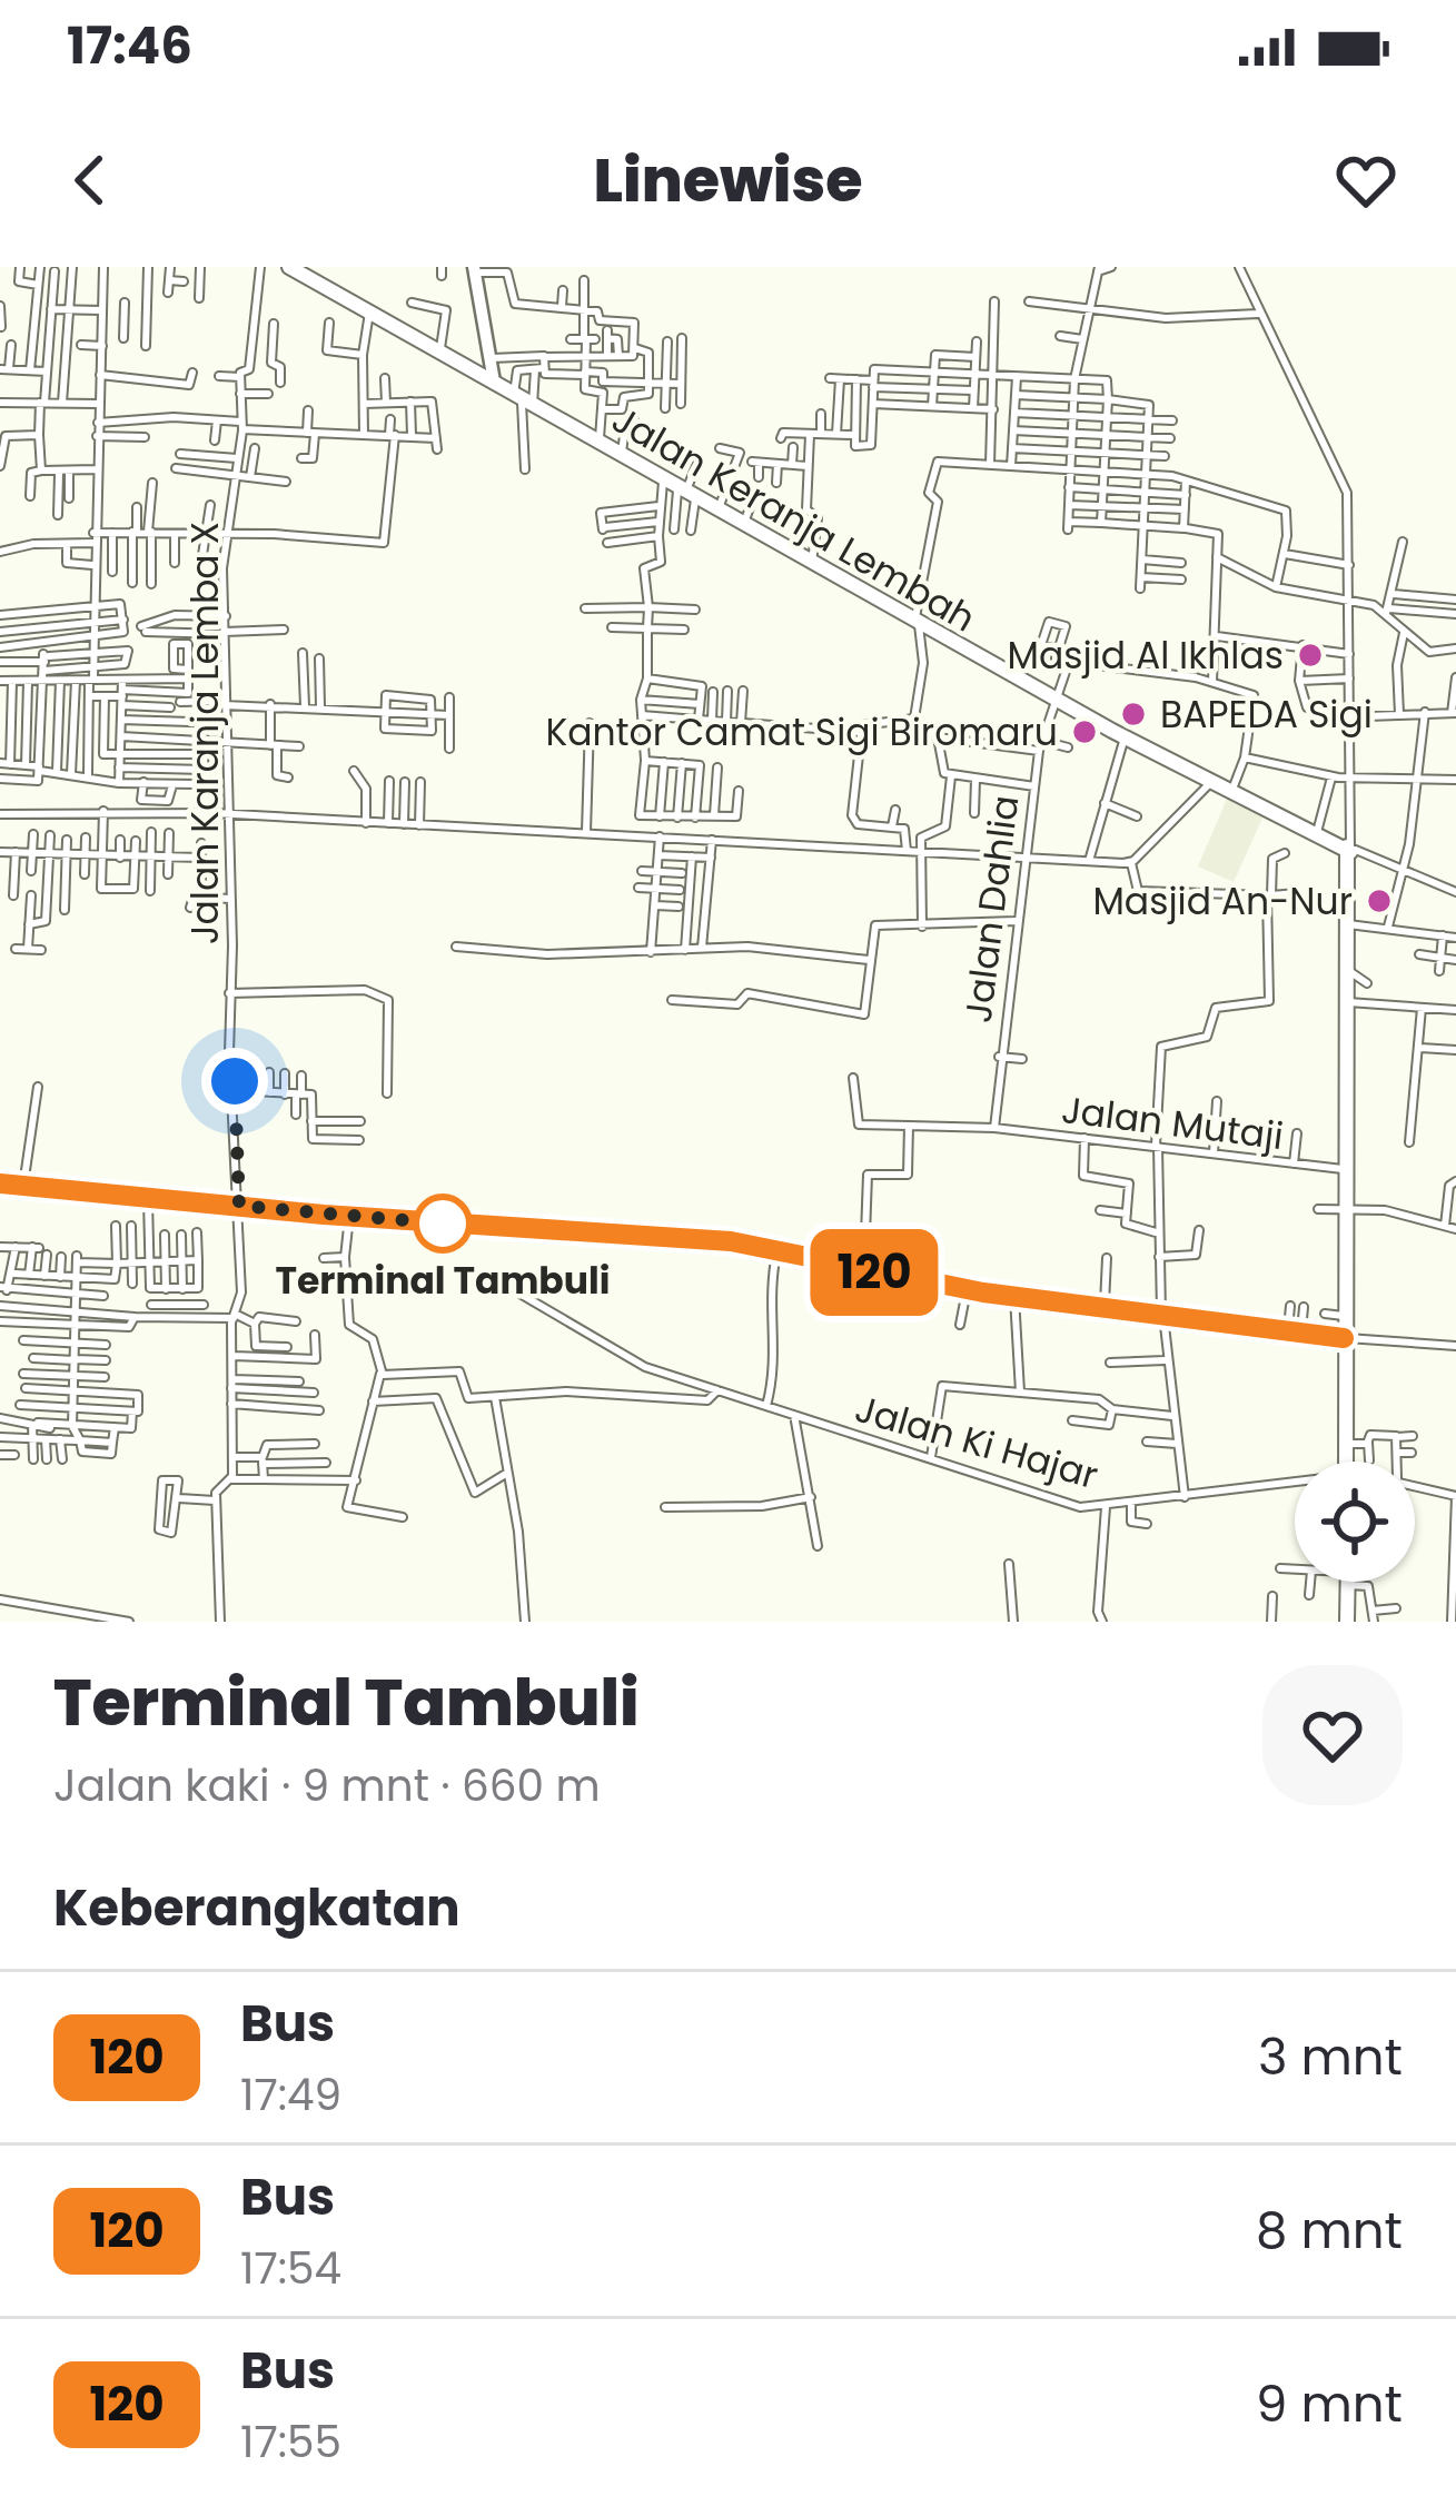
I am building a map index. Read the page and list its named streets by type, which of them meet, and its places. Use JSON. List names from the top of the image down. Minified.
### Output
{"streets":{"main road":["Jalan Keranja Lembah"],"street":["Jalan Karanja Lemba X","Jalan Dahlia","Jalan Mutaji","Jalan Ki Hajar"]},"crossings":[["Jalan Keranja Lembah","Jalan Dahlia"],["Jalan Dahlia","Jalan Mutaji"]],"places":["Masjid Al Ikhlas","BAPEDA Sigi","Kantor Camat Sigi Biromaru","Masjid An-Nur","Terminal Tambuli"],"lines":["bus line 120"],"page":{"status":"17:46","header":"Linewise","on_map":"120","heading":[["Terminal Tambuli","Jalan kaki · 9 mnt · 660 m"],"Keberangkatan"],"list":[{"mark":"120","name":"Bus","note":"17:49","value":"3 mnt"},{"mark":"120","name":"Bus","note":"17:54","value":"8 mnt"},{"mark":"120","name":"Bus","note":"17:55","value":"9 mnt"}]}}
